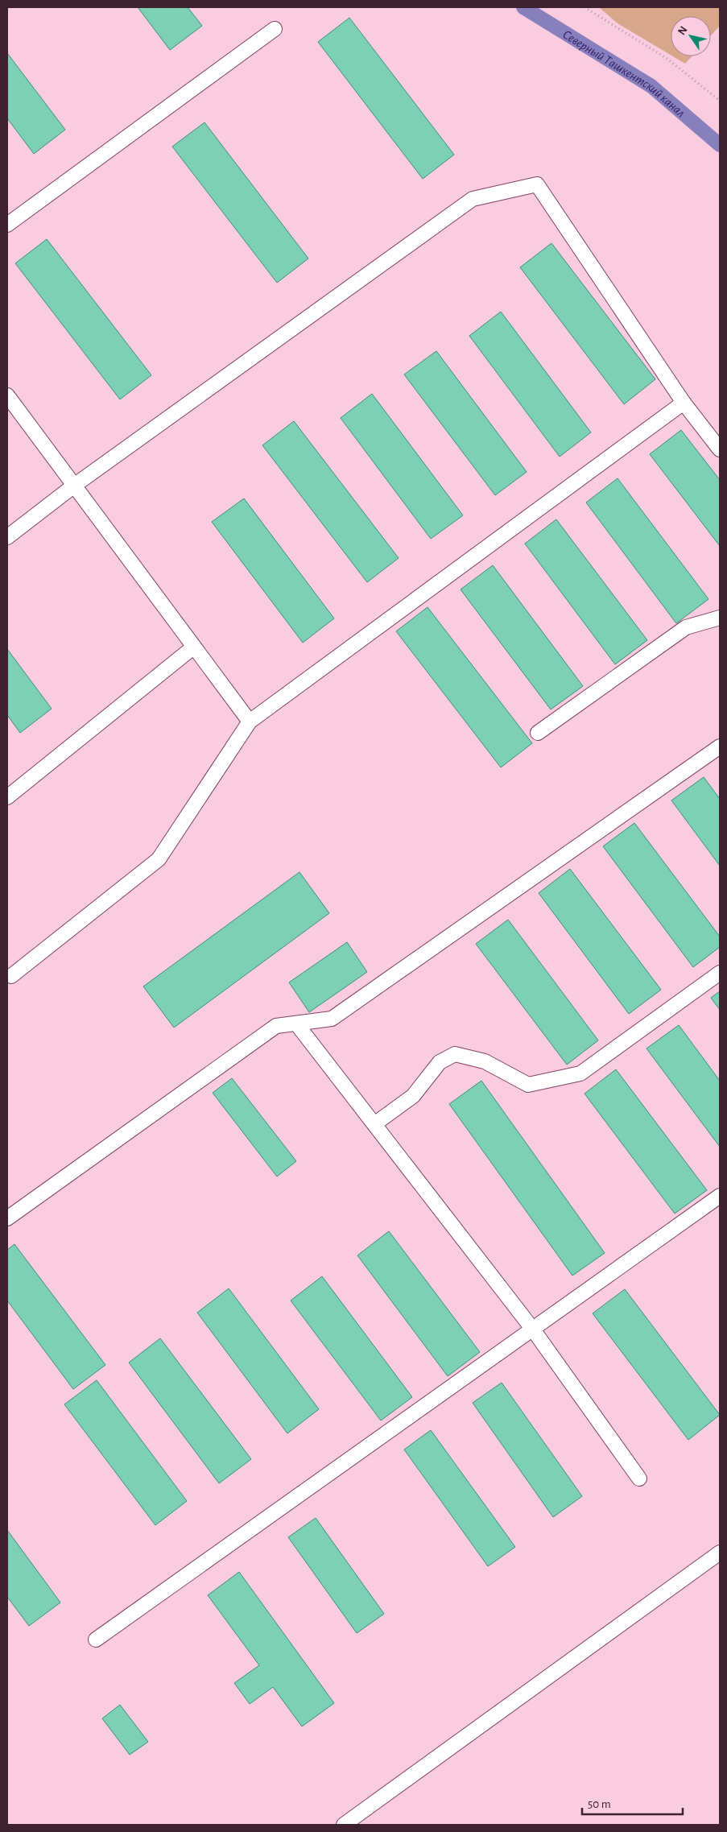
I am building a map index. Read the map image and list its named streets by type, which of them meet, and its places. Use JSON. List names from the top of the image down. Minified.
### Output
{"water":["Северный Ташкентский канал"],"scale_bar":"50 m","north":"top left"}
